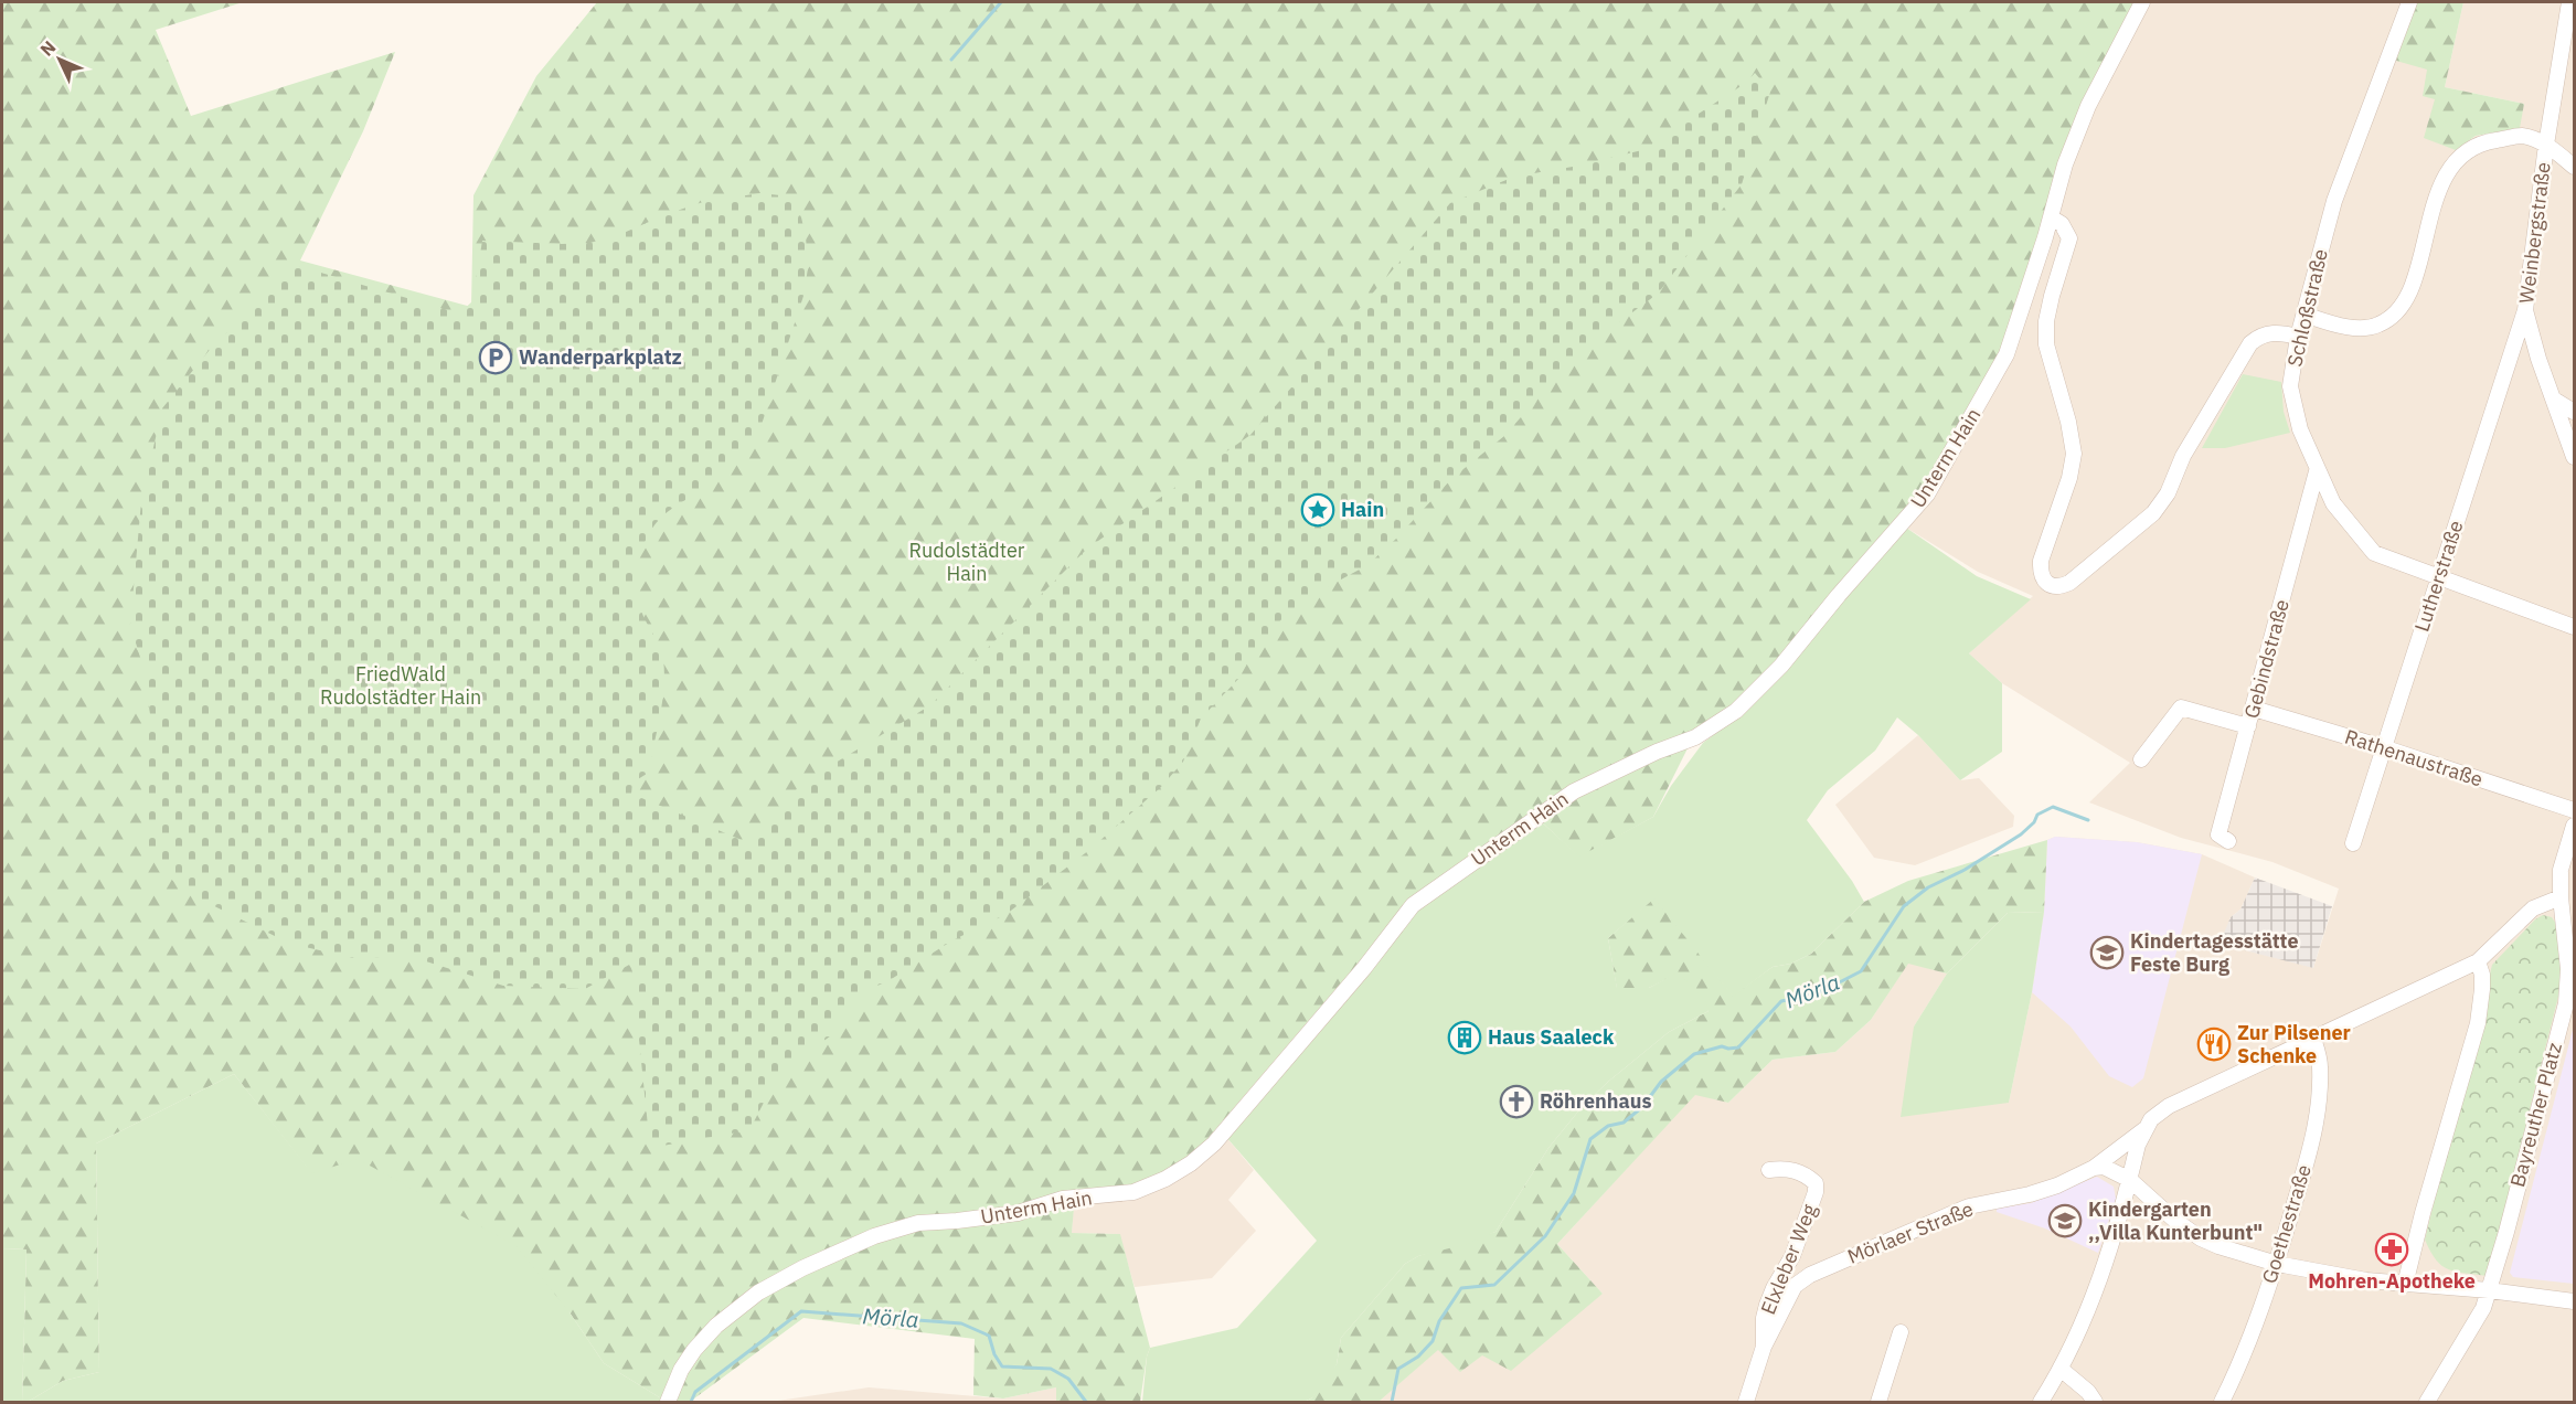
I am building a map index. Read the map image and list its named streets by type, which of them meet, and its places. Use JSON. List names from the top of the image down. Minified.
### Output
{"streets":{"street":["Weinbergstraße","Schloßstraße","Unterm Hain","Lutherstraße","Gebindstraße","Rathenaustraße","Bayreuther Platz","Goethestraße","Mörlaer Straße","Elxleber Weg"]},"crossings":[["Weinbergstraße","Lutherstraße"],["Schloßstraße","Lutherstraße"],["Schloßstraße","Gebindstraße"],["Lutherstraße","Rathenaustraße"],["Gebindstraße","Rathenaustraße"],["Mörlaer Straße","Elxleber Weg"]],"water":["Mörla"],"parks":["Rudolstädter Hain","FriedWald Rudolstädter Hain"],"places":{"parking":["Wanderparkplatz"],"place":["Hain"],"school or university":["Kindertagesstätte Feste Burg","Kindergarten ,,Villa Kunterbunt\""],"building":["Haus Saaleck"],"restaurant":["Zur Pilsener Schenke"],"church":["Röhrenhaus"],"pharmacy":["Mohren-Apotheke"]},"north":"top left"}
